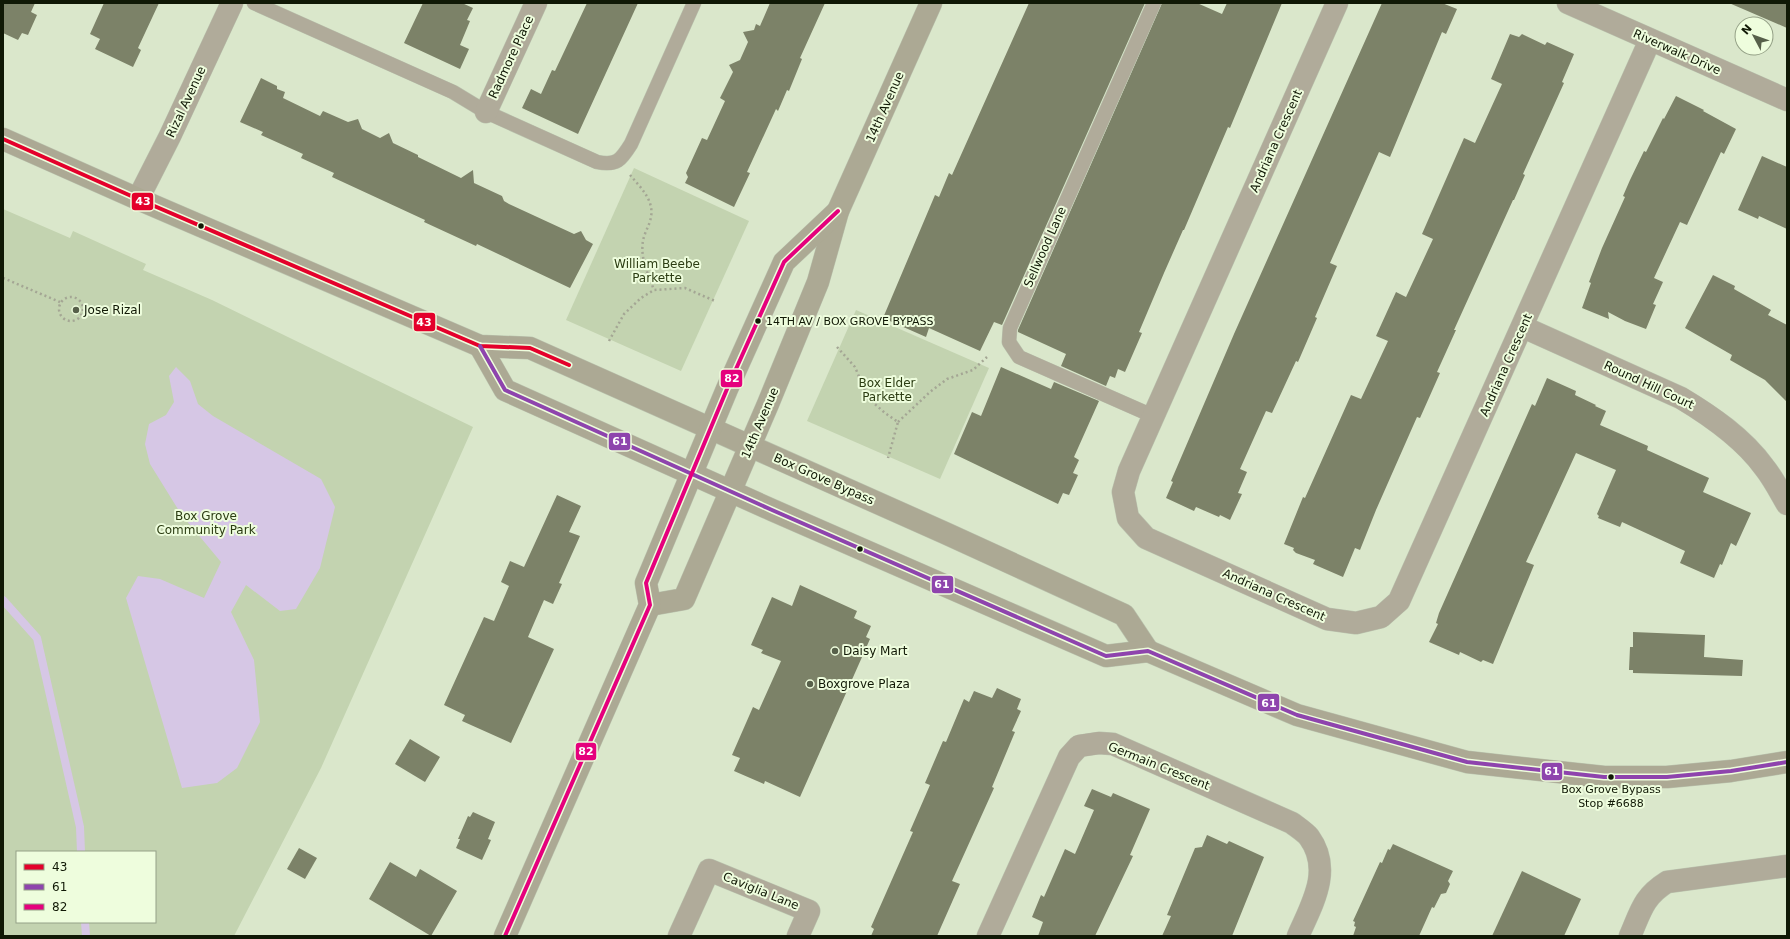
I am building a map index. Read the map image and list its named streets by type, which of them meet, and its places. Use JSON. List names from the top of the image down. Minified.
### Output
{"streets":{"main road":["14th Avenue","Box Grove Bypass"],"street":["Riverwalk Drive","Radmore Place","Rizal Avenue","Andriana Crescent","Round Hill Court","Germain Crescent","Caviglia Lane"],"lane":["Sellwood Lane"]},"crossings":[["Riverwalk Drive","Andriana Crescent"],["Rizal Avenue","Box Grove Bypass"],["14th Avenue","Box Grove Bypass"],["Andriana Crescent","Sellwood Lane"],["Andriana Crescent","Round Hill Court"]],"parks":["William Beebe Parkette","Box Elder Parkette","Box Grove Community Park"],"places":["Jose Rizal","14TH AV / BOX GROVE BYPASS","Daisy Mart","Boxgrove Plaza","Box Grove Bypass Stop #6688"],"lines":["transit line 43","transit line 82","transit line 61"],"legend":["43","61","82"],"north":"top left"}
